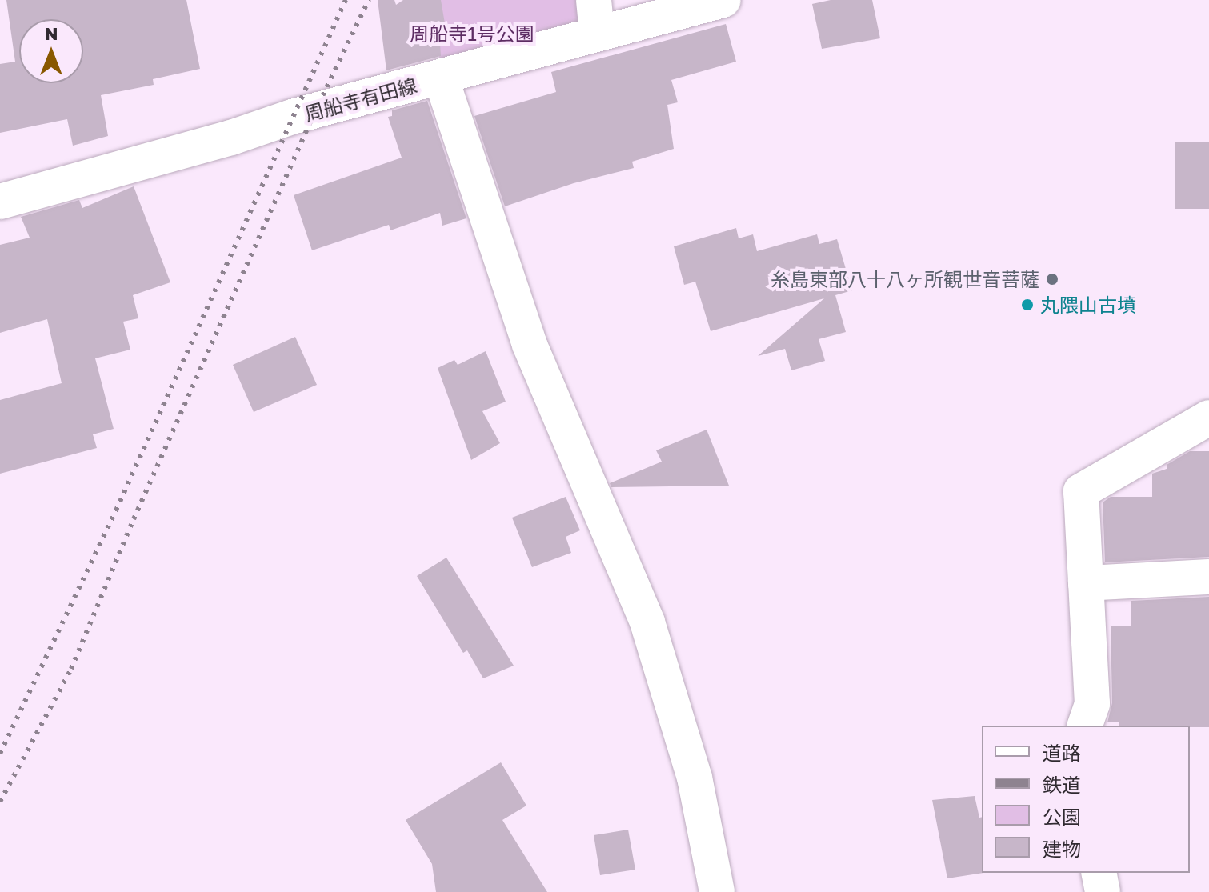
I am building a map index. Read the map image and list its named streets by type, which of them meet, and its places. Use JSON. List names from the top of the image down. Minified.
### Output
{"streets":{"street":["周船寺有田線"]},"parks":["周船寺1号公園"],"places":["糸島東部八十八ヶ所観世音菩薩","丸隈山古墳"],"legend":["道路","鉄道","公園","建物"],"north":"top"}
